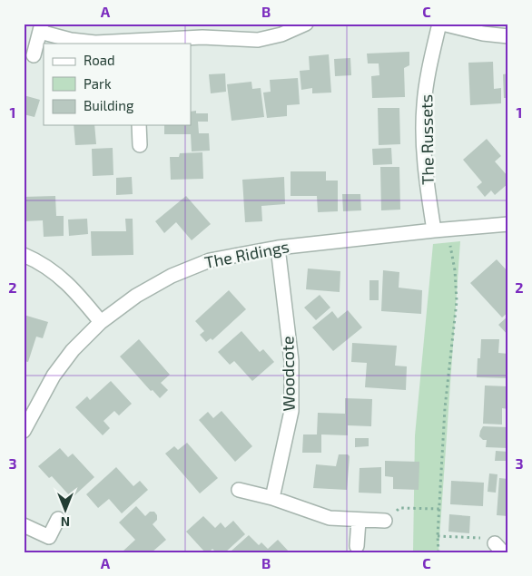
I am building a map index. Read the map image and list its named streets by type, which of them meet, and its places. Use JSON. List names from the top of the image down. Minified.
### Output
{"streets":{"street":["The Russets","The Ridings","Woodcote"]},"crossings":[["The Russets","The Ridings"],["The Ridings","Woodcote"]],"legend":["Road","Park","Building"],"north":"bottom","grid":{"columns":["A","B","C"],"rows":["1","2","3"]}}
